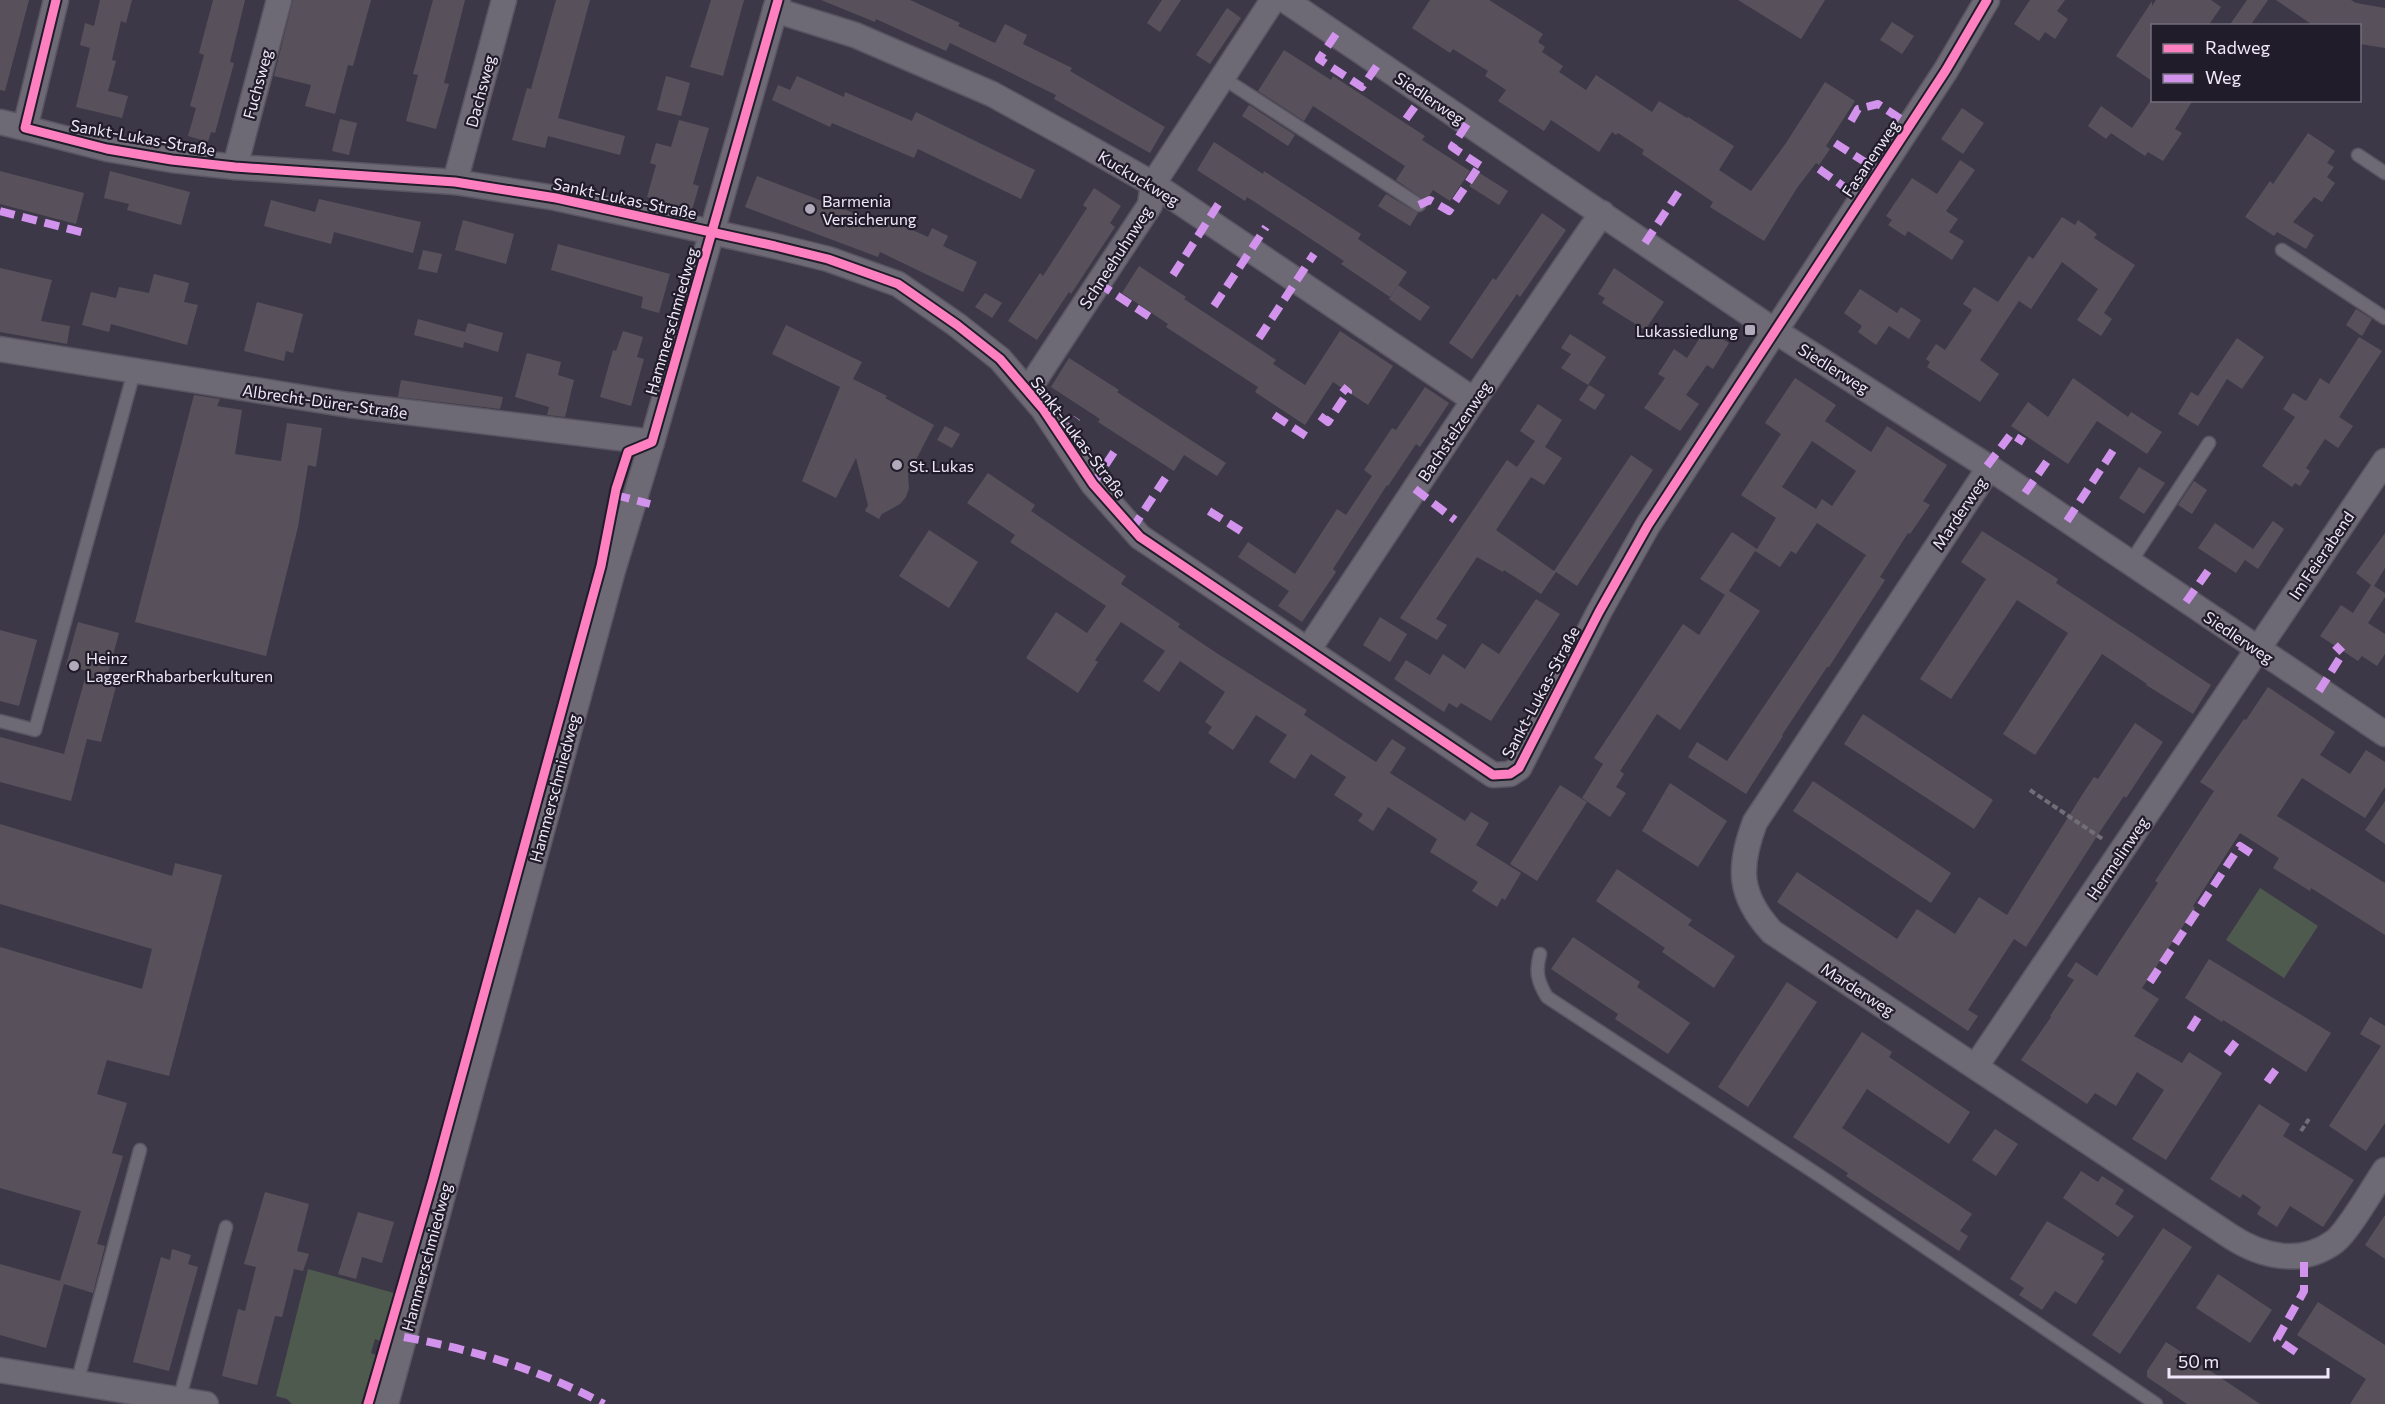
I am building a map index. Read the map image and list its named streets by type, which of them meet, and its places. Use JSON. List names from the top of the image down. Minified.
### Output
{"streets":{"street":["Fuchsweg","Dachsweg","Siedlerweg","Sankt-Lukas-Straße","Fasanenweg","Kuckuckweg","Schneehuhnweg","Hammerschmiedweg","Albrecht-Dürer-Straße","Bachstelzenweg","Marderweg","Im Feierabend","Hermelinweg"]},"crossings":[["Fuchsweg","Sankt-Lukas-Straße"],["Dachsweg","Sankt-Lukas-Straße"],["Siedlerweg","Sankt-Lukas-Straße"],["Siedlerweg","Fasanenweg"],["Siedlerweg","Bachstelzenweg"],["Siedlerweg","Marderweg"],["Siedlerweg","Im Feierabend"],["Siedlerweg","Hermelinweg"],["Sankt-Lukas-Straße","Fasanenweg"],["Sankt-Lukas-Straße","Schneehuhnweg"],["Sankt-Lukas-Straße","Hammerschmiedweg"],["Sankt-Lukas-Straße","Bachstelzenweg"],["Kuckuckweg","Schneehuhnweg"],["Kuckuckweg","Hammerschmiedweg"],["Kuckuckweg","Bachstelzenweg"],["Hammerschmiedweg","Albrecht-Dürer-Straße"],["Marderweg","Hermelinweg"],["Im Feierabend","Hermelinweg"]],"places":{"other":["Barmenia Versicherung","St. Lukas","Heinz LaggerRhabarberkulturen"],"transit":["Lukassiedlung"]},"legend":["Radweg","Weg"],"scale_bar":"50 m"}
